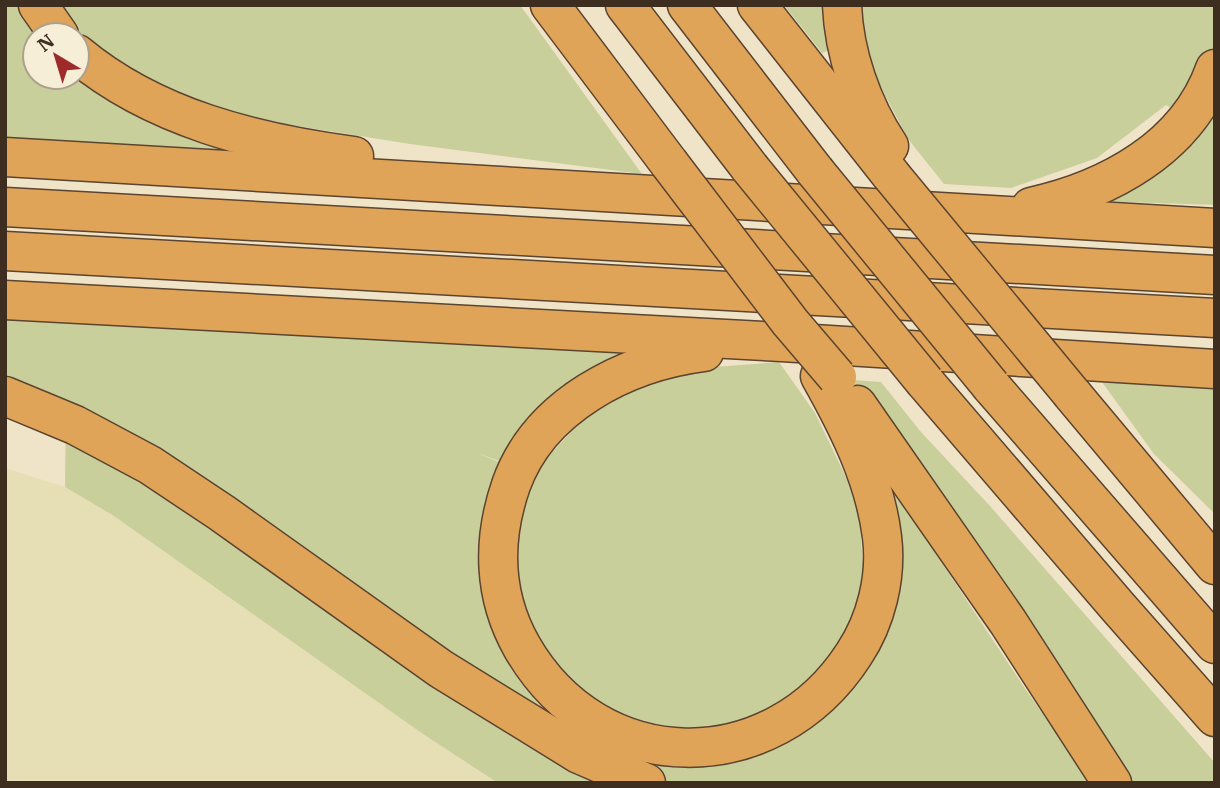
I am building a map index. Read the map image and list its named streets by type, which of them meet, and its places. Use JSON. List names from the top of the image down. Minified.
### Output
{"north":"top left"}
